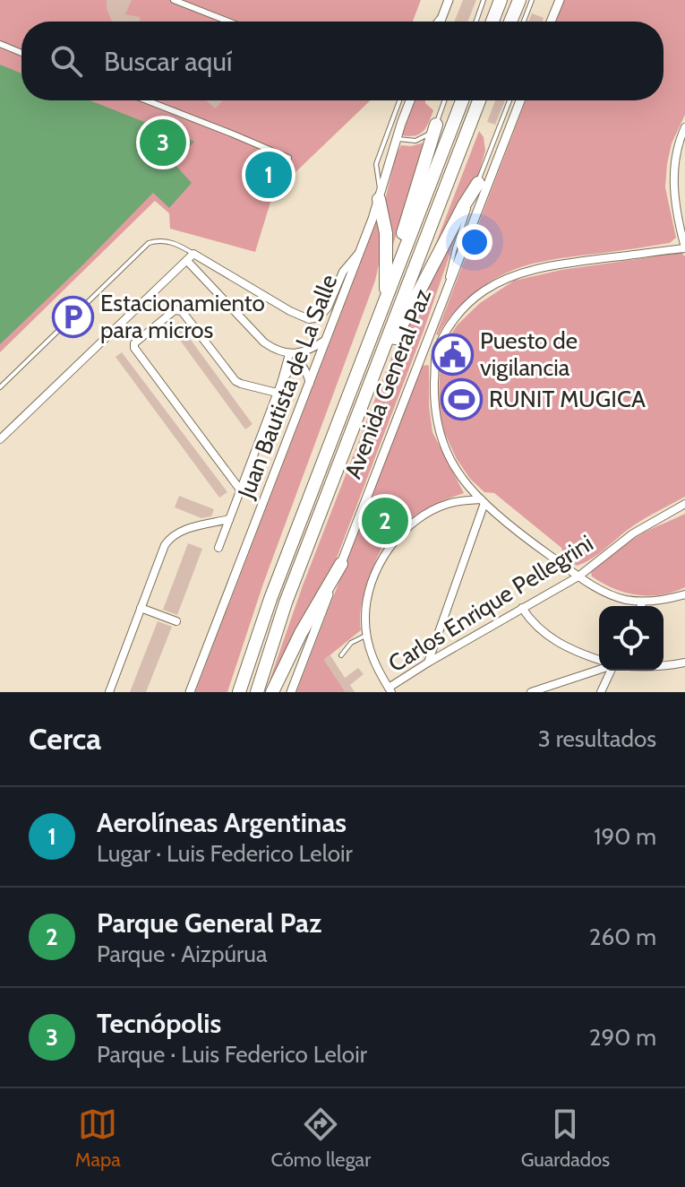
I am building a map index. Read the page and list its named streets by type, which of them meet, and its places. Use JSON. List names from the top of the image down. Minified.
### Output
{"streets":{"highway":["Avenida General Paz"],"street":["Juan Bautista de La Salle","Carlos Enrique Pellegrini"]},"places":{"parking":["Estacionamiento para micros"],"public building":["Puesto de vigilancia"],"sports":["RUNIT MUGICA"]},"page":{"search":"Buscar aquí","pins":["3","1","2"],"heading":["Cerca","3 resultados"],"list":[{"mark":"1","name":"Aerolíneas Argentinas","note":"Lugar · Luis Federico Leloir","value":"190 m"},{"mark":"2","name":"Parque General Paz","note":"Parque · Aizpúrua","value":"260 m"},{"mark":"3","name":"Tecnópolis","note":"Parque · Luis Federico Leloir","value":"290 m"}],"nav":["Mapa","Cómo llegar","Guardados"]}}
